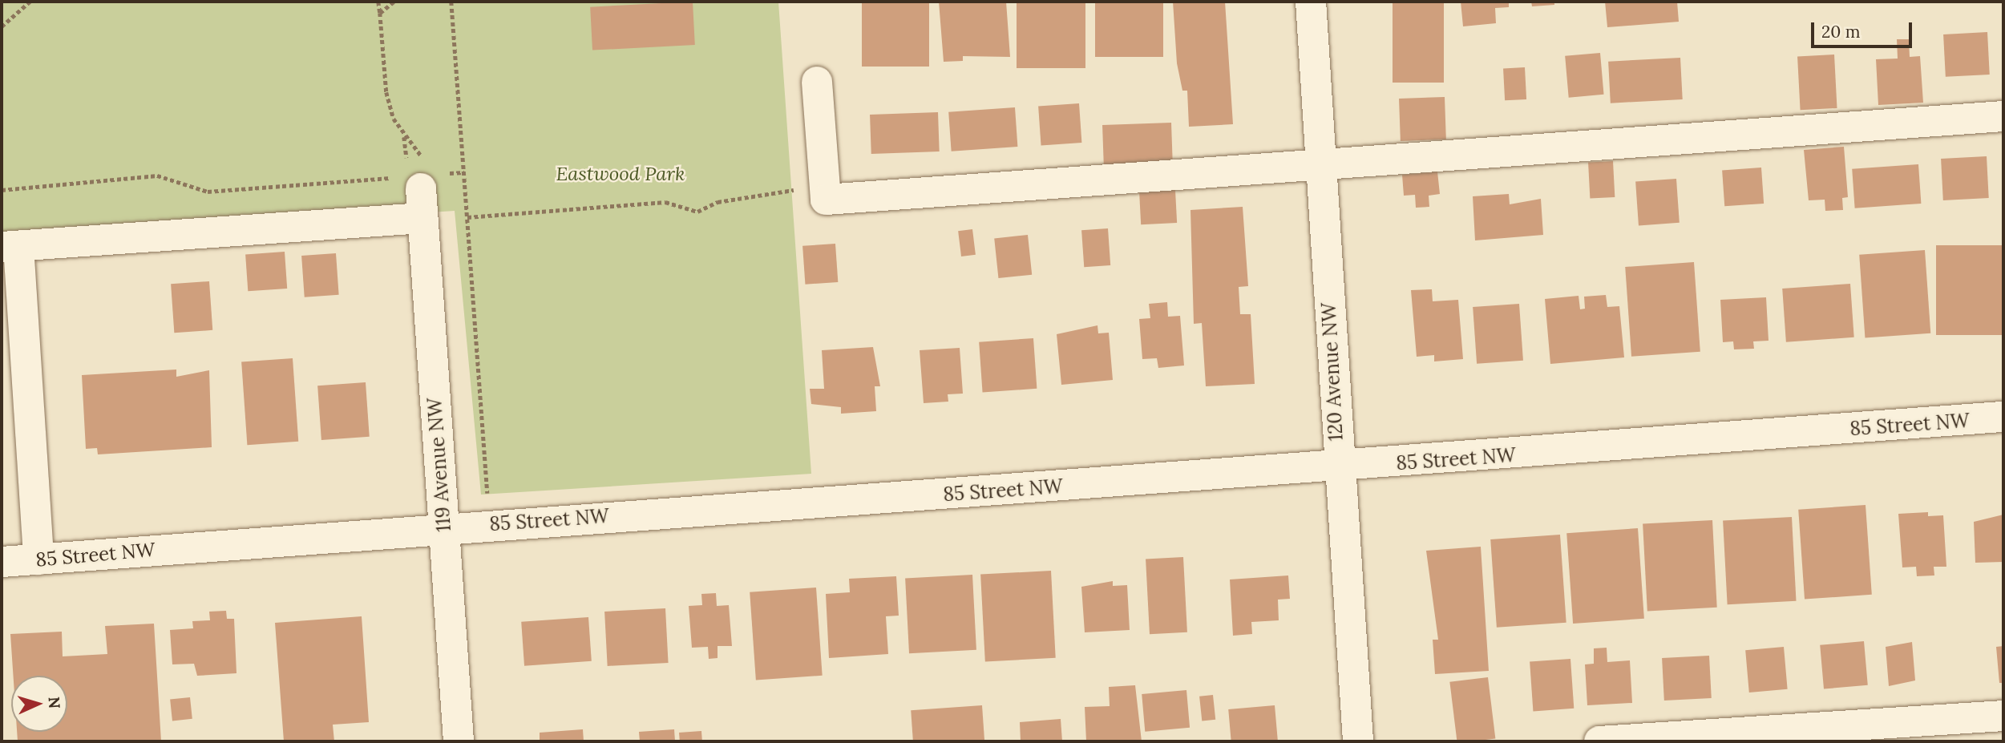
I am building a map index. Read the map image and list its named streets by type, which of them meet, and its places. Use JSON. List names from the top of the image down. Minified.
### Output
{"streets":{"street":["120 Avenue NW","85 Street NW","119 Avenue NW"]},"crossings":[["120 Avenue NW","85 Street NW"],["85 Street NW","119 Avenue NW"]],"parks":["Eastwood Park"],"scale_bar":"20 m","north":"right"}
